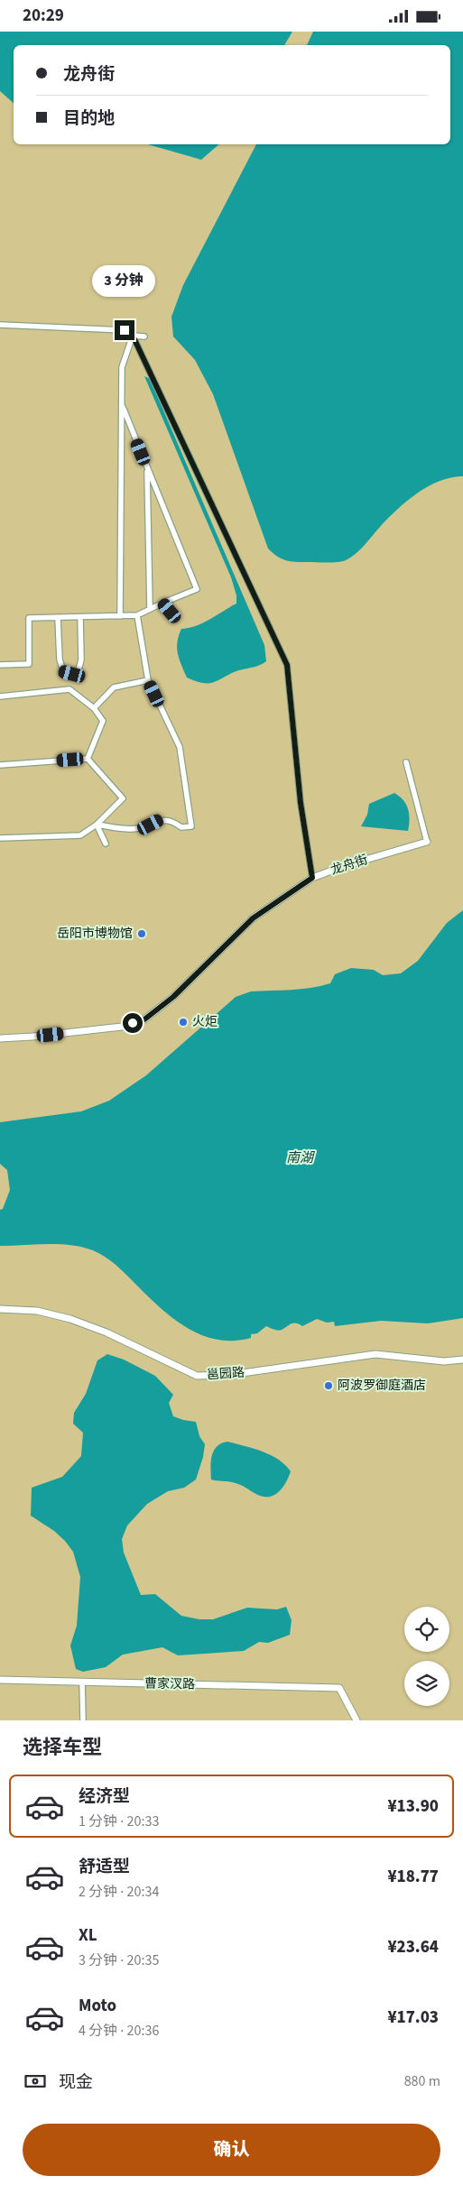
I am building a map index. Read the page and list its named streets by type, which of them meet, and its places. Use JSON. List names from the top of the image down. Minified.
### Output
{"streets":{"street":["龙舟街","邕园路","曹家汊路"]},"water":["南湖"],"places":["岳阳市博物馆","火炬","阿波罗御庭酒店"],"page":{"status":"20:29","banner":["龙舟街","目的地"],"bubble":"3 分钟","heading":"选择车型","list":[{"name":"经济型","note":"1 分钟 · 20:33","value":"¥13.90"},{"name":"舒适型","note":"2 分钟 · 20:34","value":"¥18.77"},{"name":"XL","note":"3 分钟 · 20:35","value":"¥23.64"},{"name":"Moto","note":"4 分钟 · 20:36","value":"¥17.03"}],"pay":["现金","880 m"],"buttons":"确认"}}
